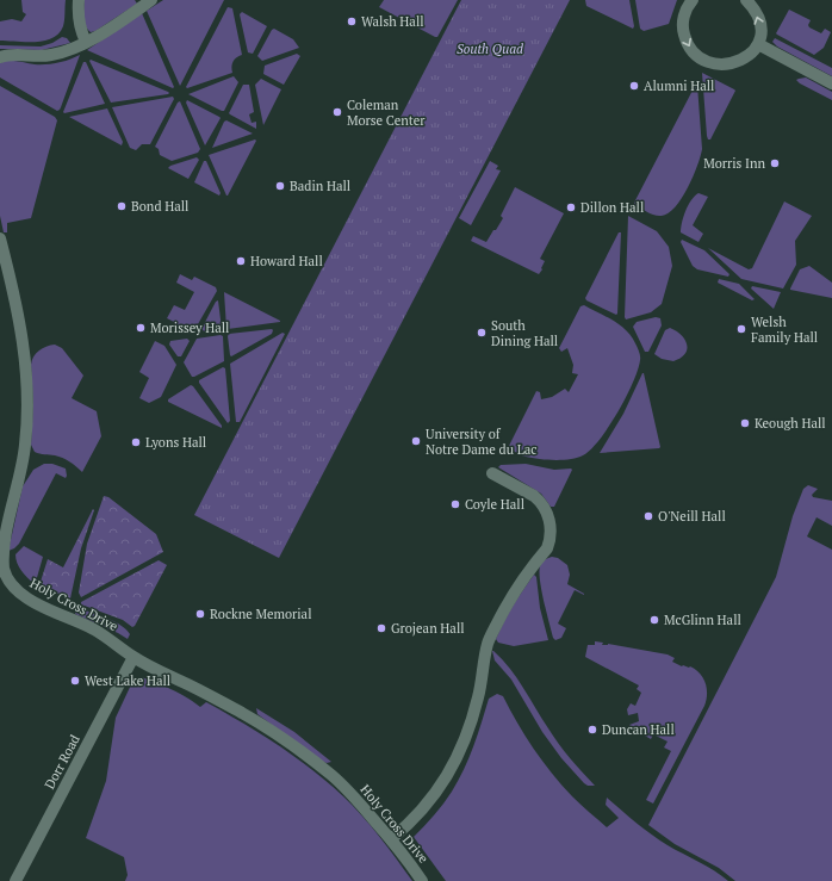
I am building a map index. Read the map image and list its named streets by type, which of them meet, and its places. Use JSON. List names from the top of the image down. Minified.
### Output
{"streets":{"street":["Holy Cross Drive","Dorr Road"]},"crossings":[["Holy Cross Drive","Dorr Road"]],"parks":["South Quad"],"places":["Walsh Hall","Alumni Hall","Coleman Morse Center","Morris Inn","Badin Hall","Bond Hall","Dillon Hall","Howard Hall","Morissey Hall","Welsh Family Hall","South Dining Hall","Keough Hall","University of Notre Dame du Lac","Lyons Hall","Coyle Hall","O'Neill Hall","Rockne Memorial","McGlinn Hall","Grojean Hall","West Lake Hall","Duncan Hall"]}
